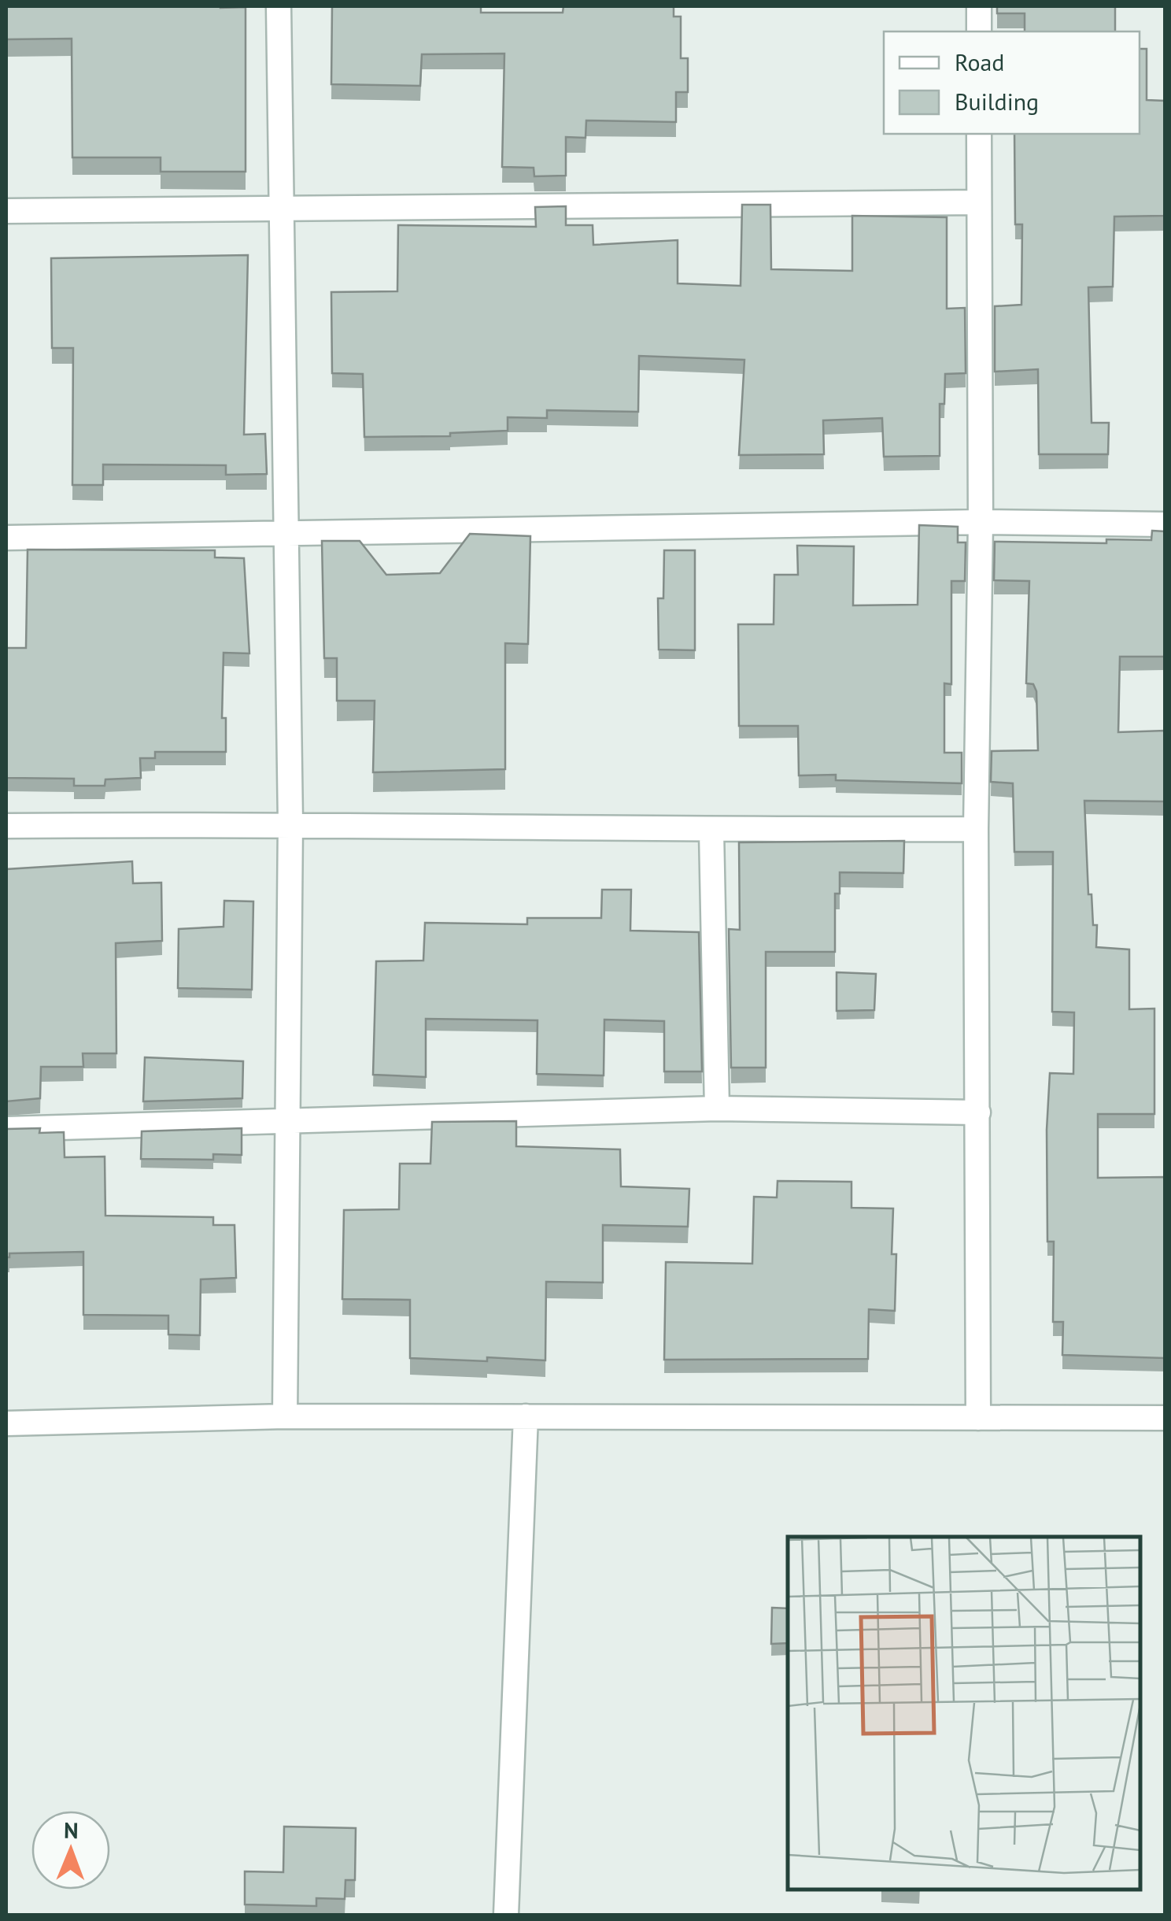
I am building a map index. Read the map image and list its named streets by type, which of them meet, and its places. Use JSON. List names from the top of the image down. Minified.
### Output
{"legend":["Road","Building"],"north":"top"}
